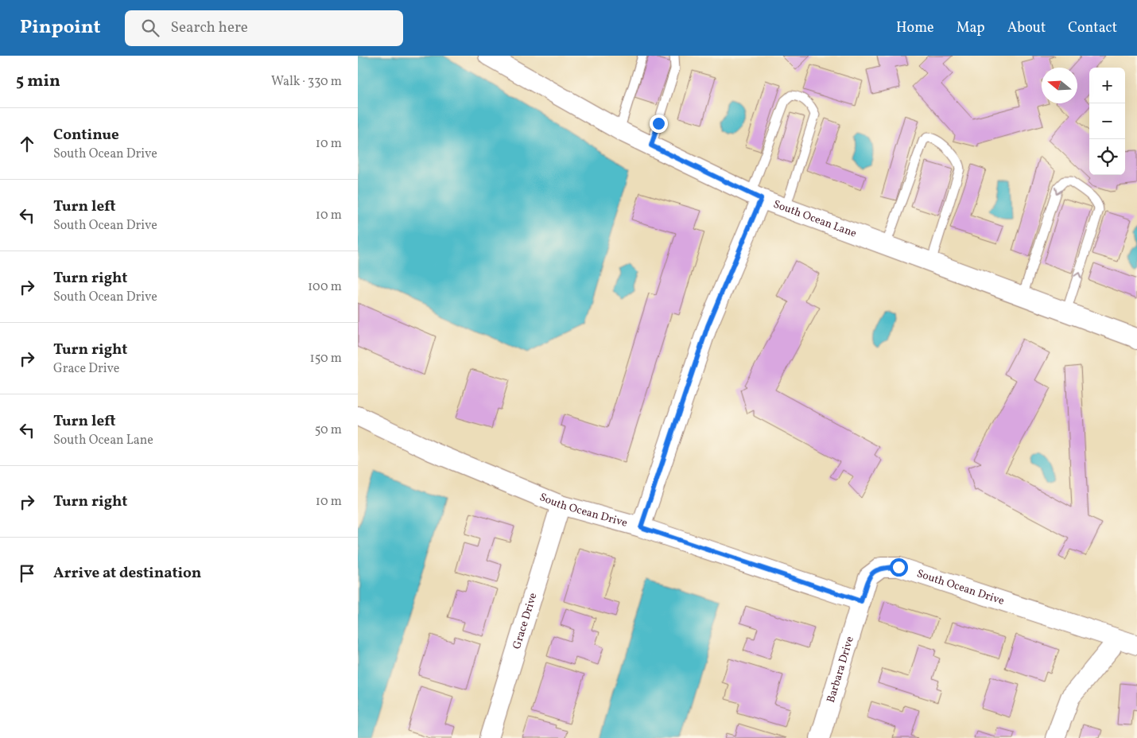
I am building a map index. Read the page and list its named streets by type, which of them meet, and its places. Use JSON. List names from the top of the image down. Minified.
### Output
{"streets":{"street":["South Ocean Lane","South Ocean Drive","Grace Drive","Barbara Drive"]},"crossings":[["South Ocean Drive","Grace Drive"],["South Ocean Drive","Barbara Drive"]],"north":"left","page":{"header":"Pinpoint","search":"Search here","nav":["Home","Map","About","Contact"],"heading":["5 min","Walk · 330 m"],"map_buttons":["+","−"],"list":[["Continue","South Ocean Drive","10 m"],["Turn left","South Ocean Drive","10 m"],["Turn right","South Ocean Drive","100 m"],["Turn right","Grace Drive","150 m"],["Turn left","South Ocean Lane","50 m"],["Turn right","10 m"],"Arrive at destination"]}}
